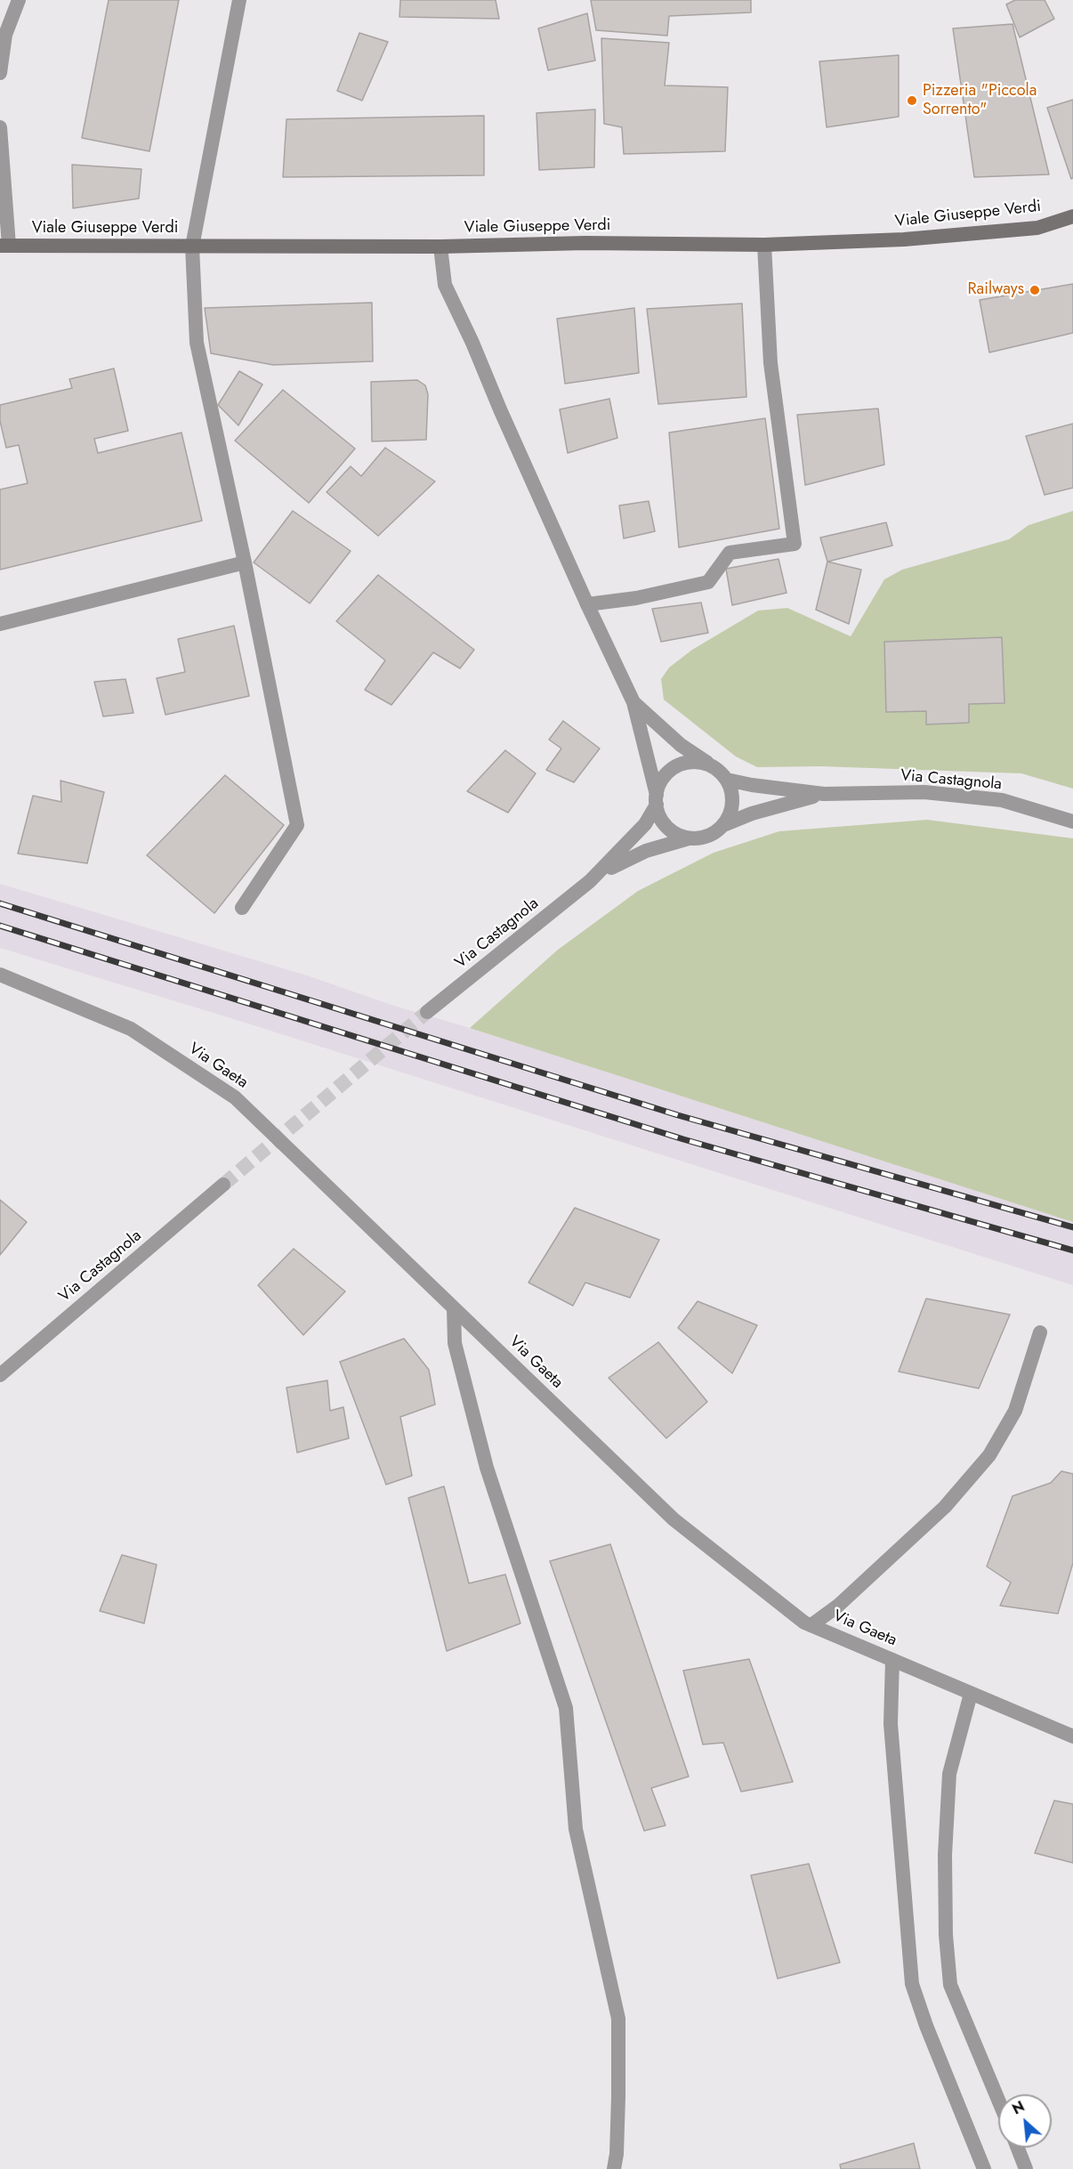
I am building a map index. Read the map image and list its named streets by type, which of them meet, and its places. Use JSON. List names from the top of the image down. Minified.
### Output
{"streets":{"main road":["Viale Giuseppe Verdi"],"street":["Via Castagnola","Via Gaeta"]},"places":["Pizzeria \"Piccola Sorrento\"","Railways"],"north":"top left"}
